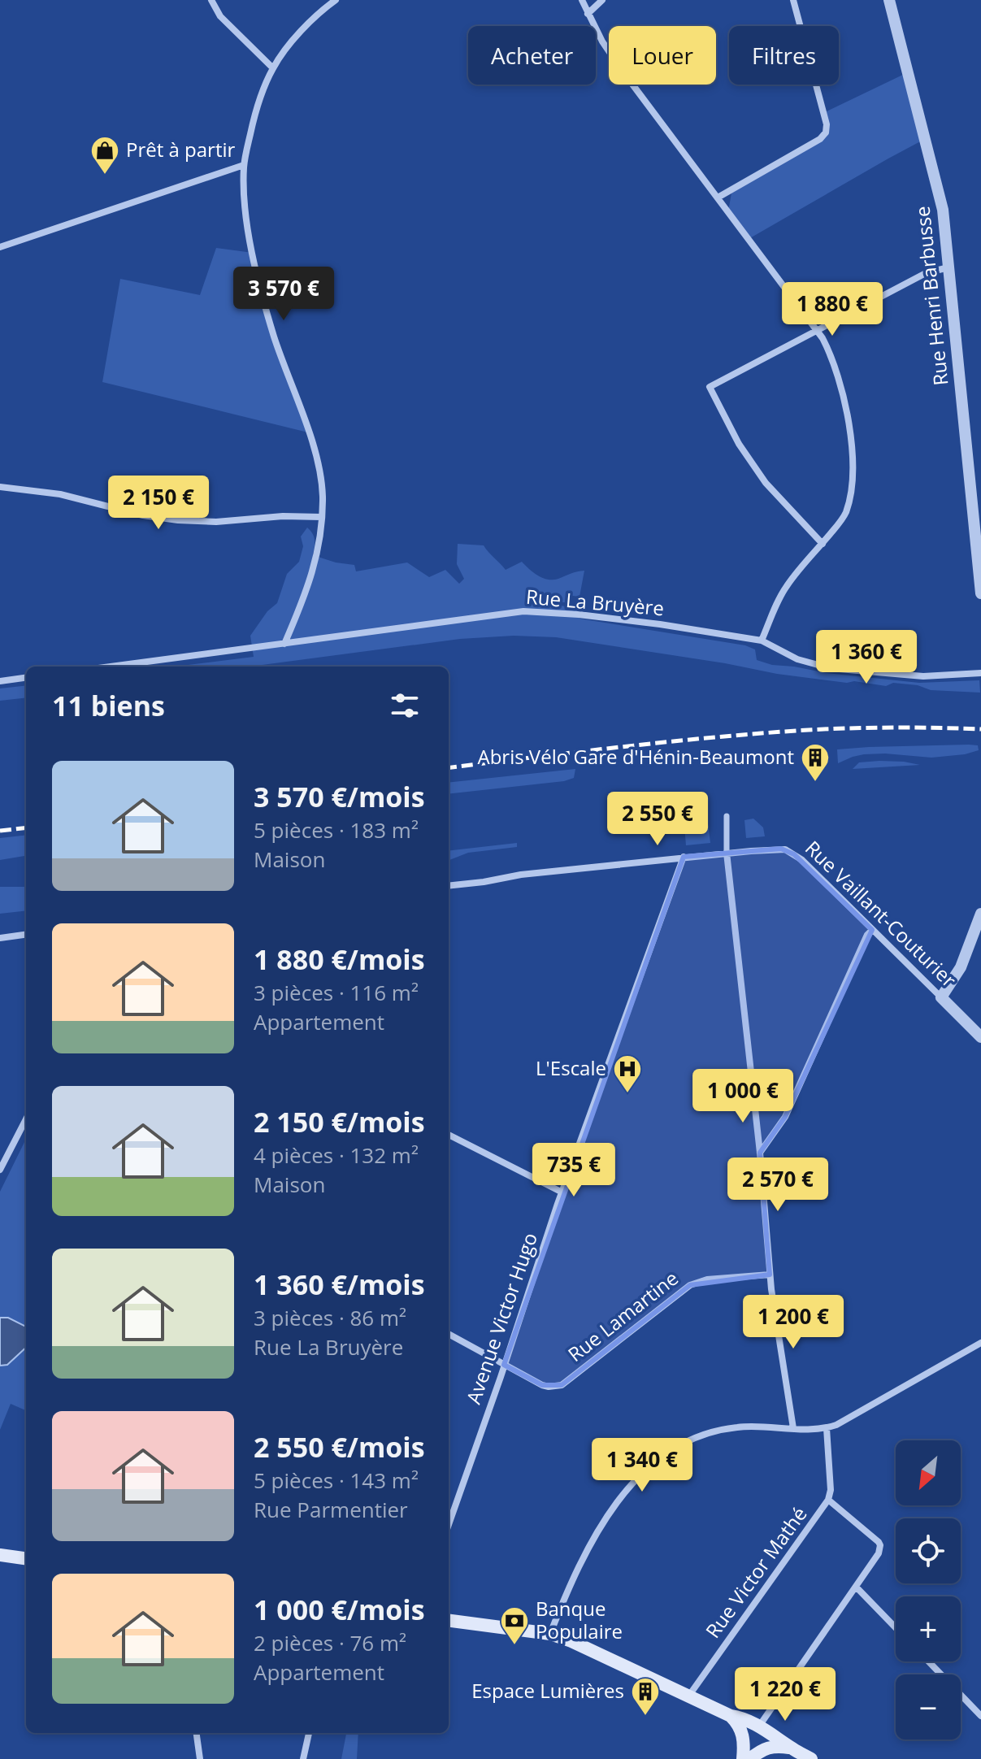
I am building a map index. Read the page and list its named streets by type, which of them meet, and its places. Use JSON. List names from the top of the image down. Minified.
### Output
{"streets":{"street":["Rue Henri Barbusse","Rue La Bruyère","Rue Vaillant-Couturier","Rue Lamartine","Avenue Victor Hugo","Rue Victor Mathé"]},"crossings":[["Rue Lamartine","Avenue Victor Hugo"]],"places":{"shop":["Prêt à partir"],"building":["Abris Vélo Gare d'Hénin-Beaumont","Espace Lumières"],"hospital":["L'Escale"],"bank":["Banque Populaire"]},"north":"bottom left","page":{"chip":["Acheter","Louer","Filtres"],"price":["3 570 €","1 880 €","2 150 €","1 360 €","2 550 €","1 000 €","735 €","2 570 €","1 200 €","1 340 €","1 220 €"],"heading":"11 biens","list":[{"name":"3 570 €/mois","note":"5 pièces · 183 m² · Maison"},{"name":"1 880 €/mois","note":"3 pièces · 116 m² · Appartement"},{"name":"2 150 €/mois","note":"4 pièces · 132 m² · Maison"},{"name":"1 360 €/mois","note":"3 pièces · 86 m² · Rue La Bruyère"},{"name":"2 550 €/mois","note":"5 pièces · 143 m² · Rue Parmentier"},{"name":"1 000 €/mois","note":"2 pièces · 76 m² · Appartement"}],"map_buttons":["+","−"]}}
